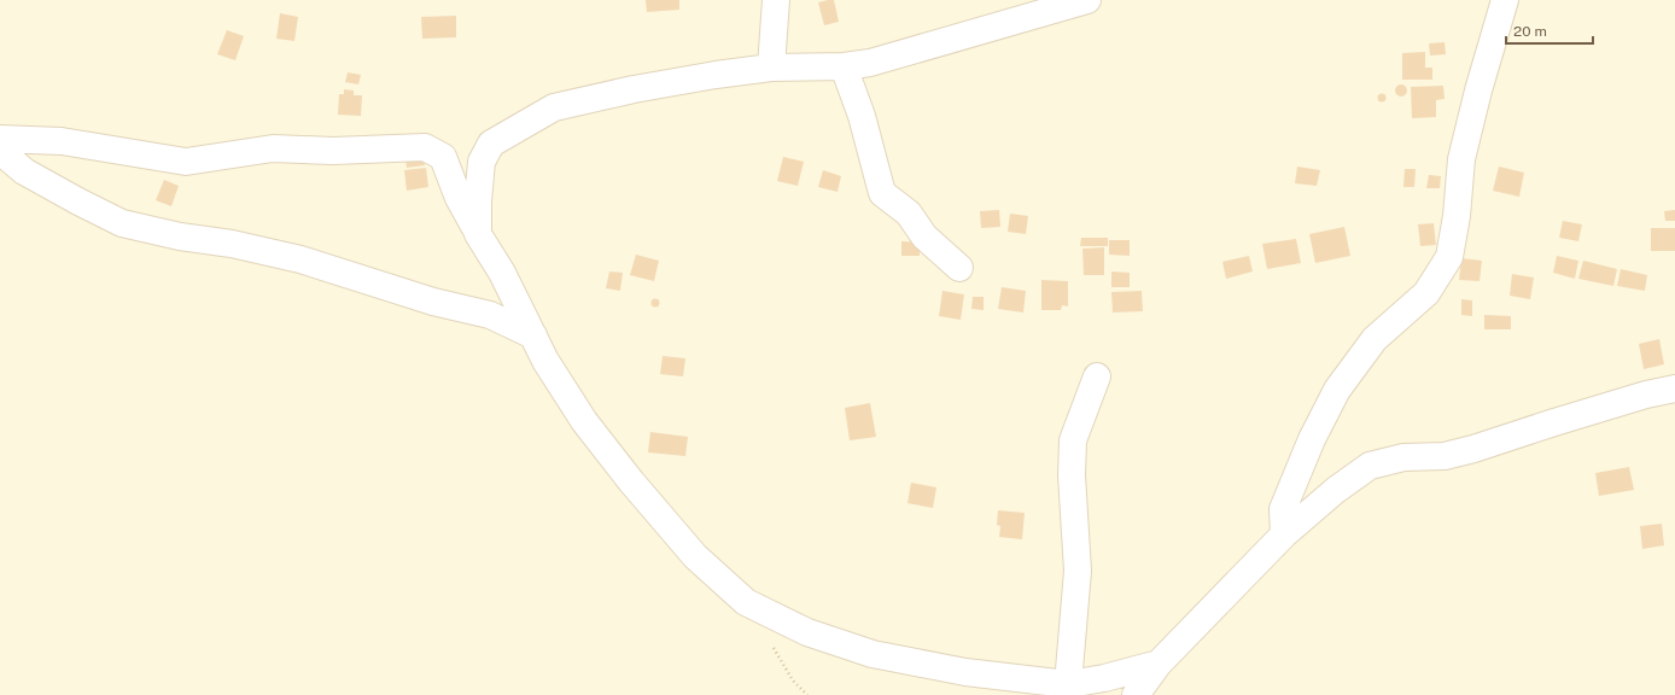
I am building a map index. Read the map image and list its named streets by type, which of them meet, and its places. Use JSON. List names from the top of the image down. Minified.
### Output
{"scale_bar":"20 m"}
